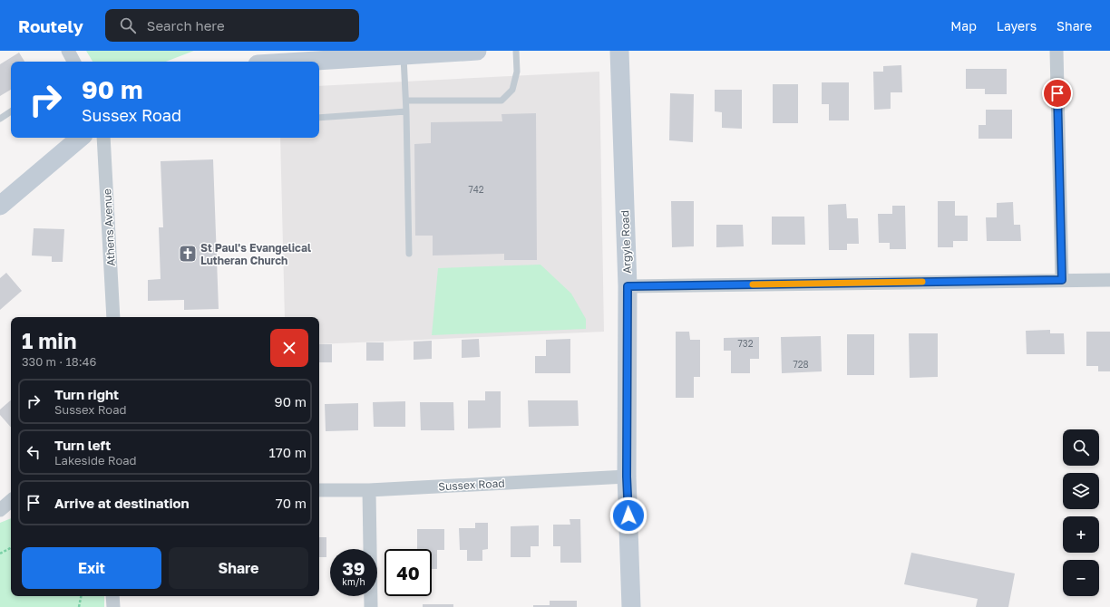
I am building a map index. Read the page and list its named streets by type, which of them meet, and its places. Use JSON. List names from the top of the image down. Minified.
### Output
{"streets":{"street":["Athens Avenue","Argyle Road","Sussex Road"]},"crossings":[["Argyle Road","Sussex Road"]],"places":{"church":["St Paul's Evangelical Lutheran Church"]},"house_numbers":["742","732","728"],"page":{"header":"Routely","search":"Search here","nav":["Map","Layers","Share"],"turn":["90 m","Sussex Road"],"heading":["1 min","330 m · 18:46"],"list":[{"name":"Turn right","note":"Sussex Road","value":"90 m"},{"name":"Turn left","note":"Lakeside Road","value":"170 m"},{"name":"Arrive at destination","value":"70 m"}],"map_buttons":["+","−"],"buttons":["Exit","Share"],"speed":"39 km/h","limit":"40"}}
